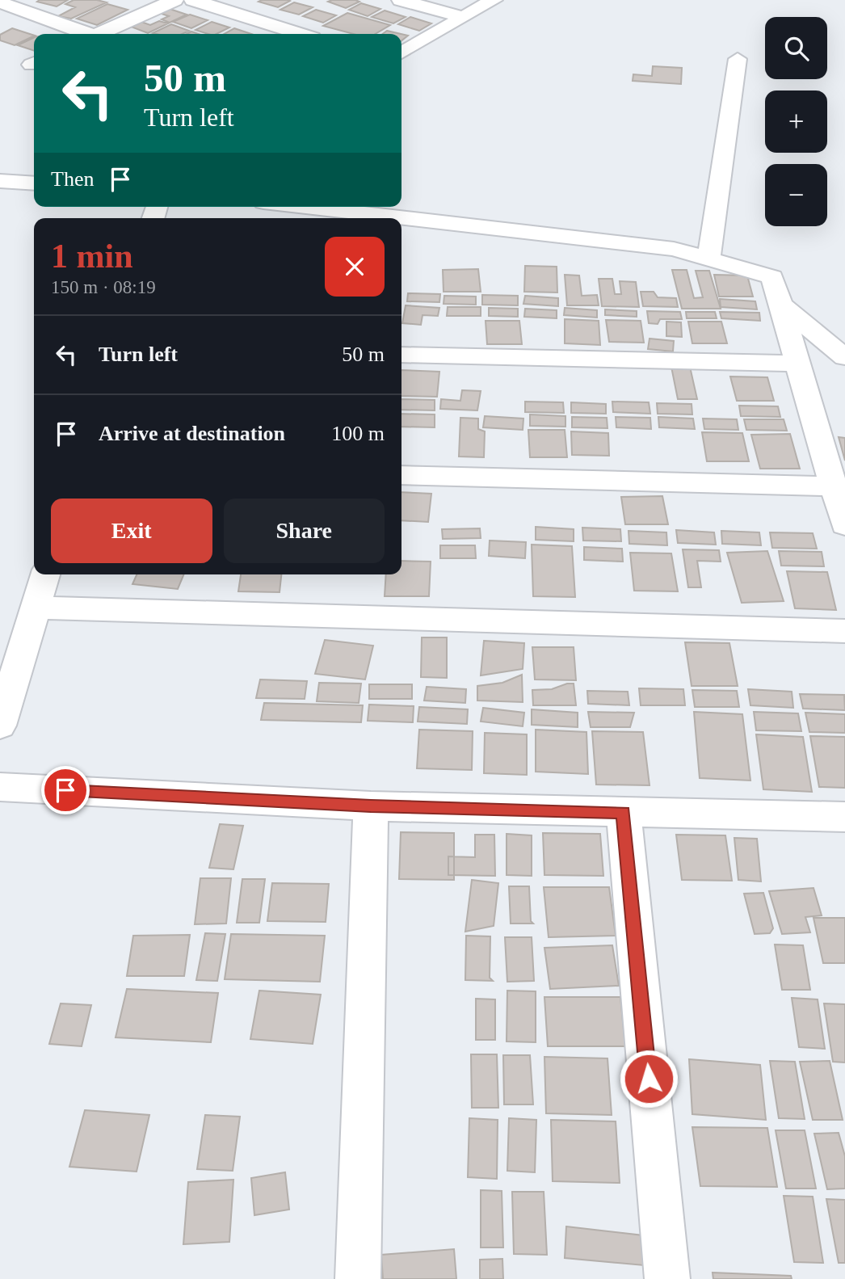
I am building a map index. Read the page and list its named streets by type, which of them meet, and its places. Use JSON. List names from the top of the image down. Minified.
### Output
{"page":{"map_buttons":["+","−"],"turn":["50 m","Turn left"],"then":"Then","heading":["1 min","150 m · 08:19"],"list":[{"name":"Turn left","value":"50 m"},{"name":"Arrive at destination","value":"100 m"}],"buttons":["Exit","Share"]}}
